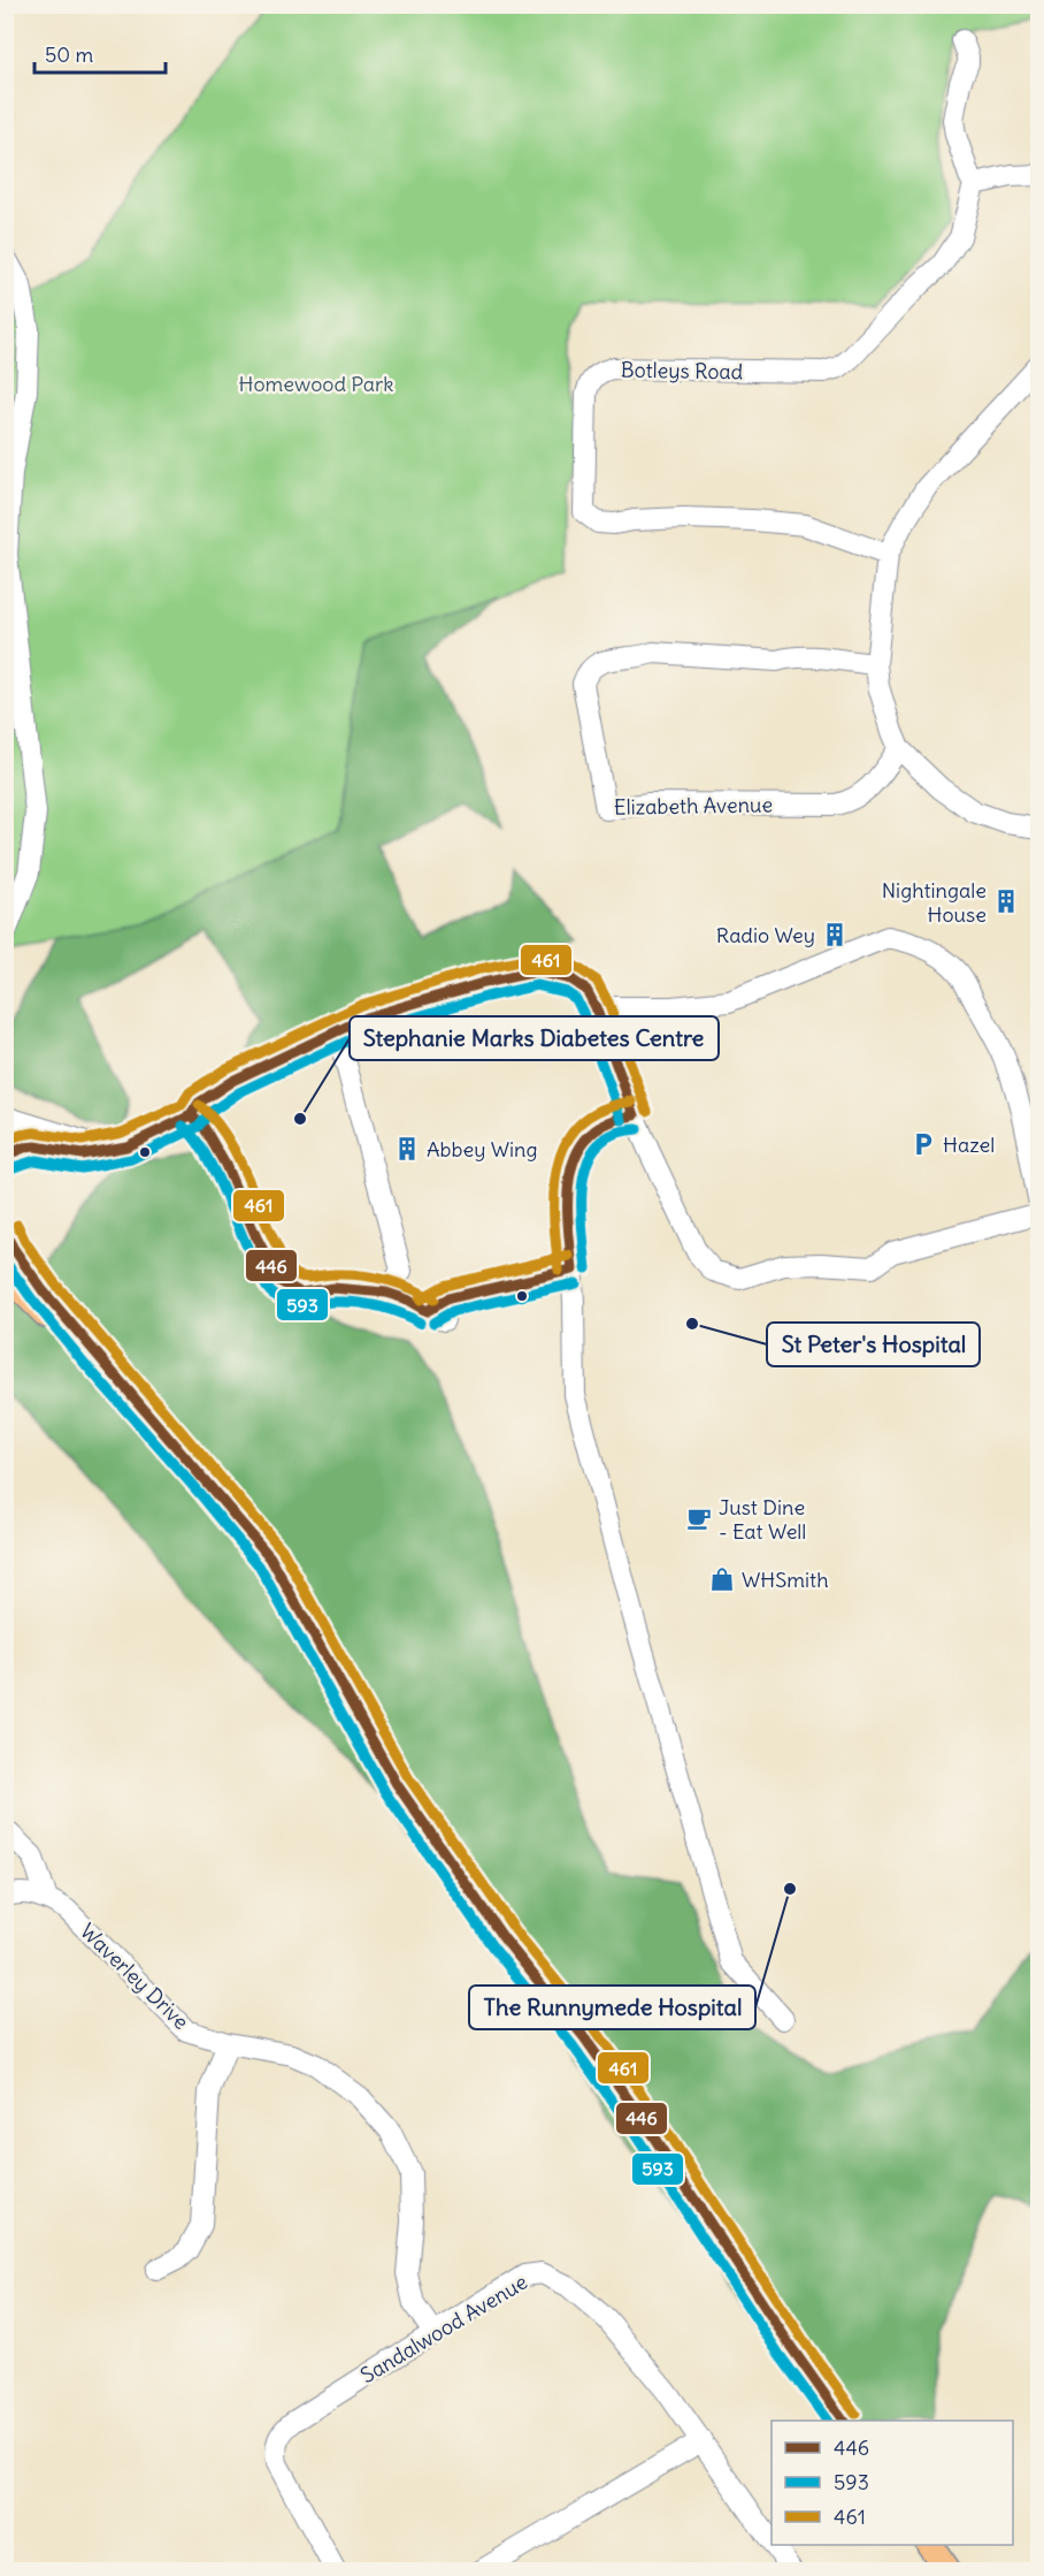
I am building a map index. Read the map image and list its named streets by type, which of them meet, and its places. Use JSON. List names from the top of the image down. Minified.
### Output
{"streets":{"street":["Botleys Road","Elizabeth Avenue","Waverley Drive","Sandalwood Avenue"]},"crossings":[["Waverley Drive","Sandalwood Avenue"]],"parks":["Homewood Park"],"places":{"building":["Nightingale House","Radio Wey","Abbey Wing"],"other":["Stephanie Marks Diabetes Centre","St Peter's Hospital","The Runnymede Hospital"],"parking":["Hazel"],"cafe":["Just Dine - Eat Well"],"shop":["WHSmith"]},"lines":["transit line 461","transit line 446","transit line 593"],"legend":["446","593","461"],"scale_bar":"50 m"}
